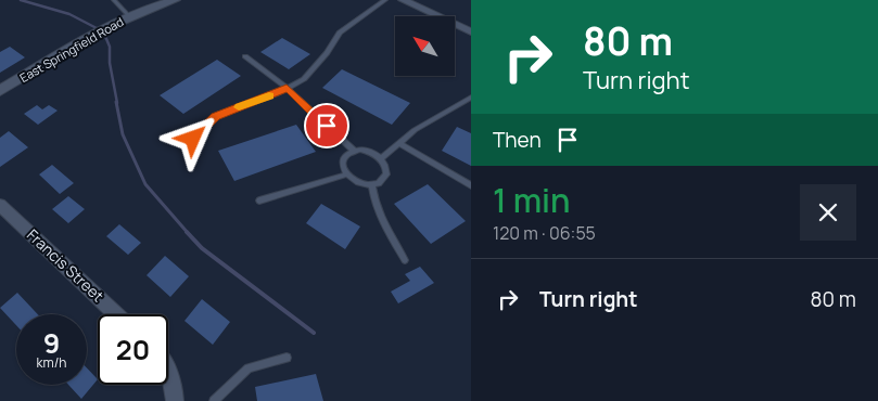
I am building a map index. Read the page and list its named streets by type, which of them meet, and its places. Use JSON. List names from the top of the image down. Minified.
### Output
{"streets":{"street":["East Springfield Road","Francis Street"]},"north":"top left","page":{"turn":["80 m","Turn right"],"then":"Then","heading":["1 min","120 m · 06:55"],"list":[{"name":"Turn right","value":"80 m"}],"speed":"9 km/h","limit":"20"}}
